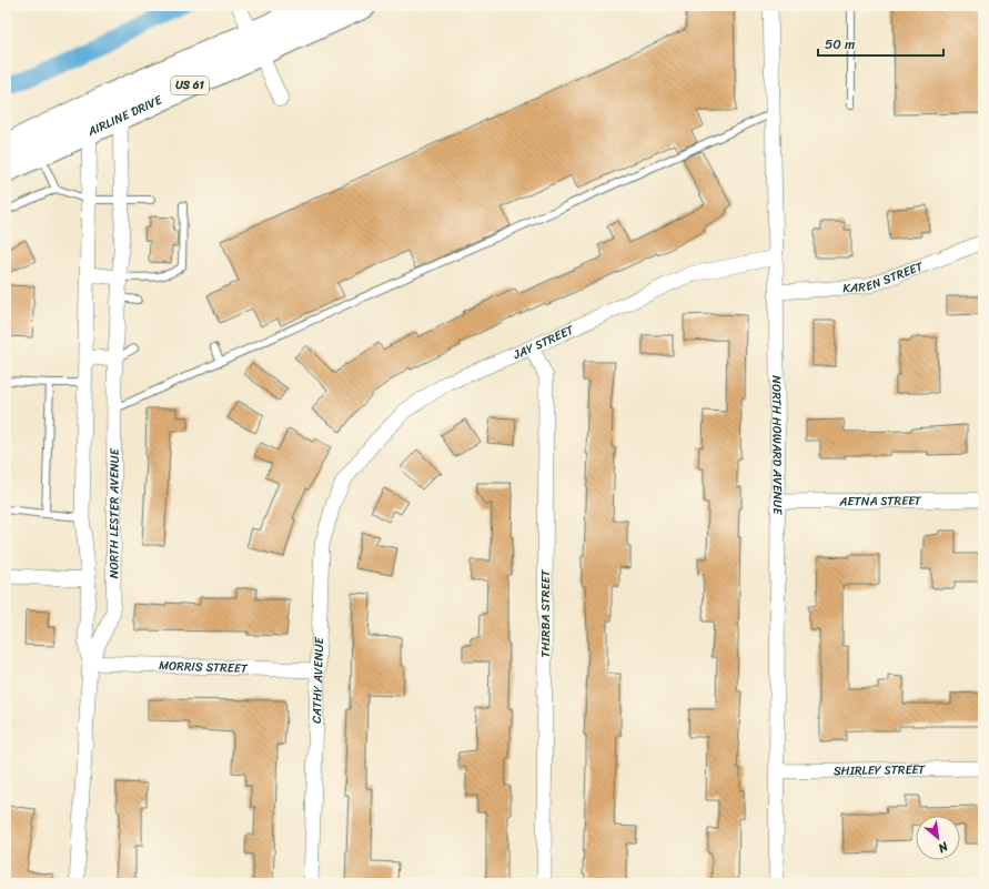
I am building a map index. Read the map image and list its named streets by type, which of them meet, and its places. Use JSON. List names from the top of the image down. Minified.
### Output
{"streets":{"highway":["US 61","AIRLINE DRIVE"],"street":["KAREN STREET","JAY STREET","NORTH HOWARD AVENUE","AETNA STREET","NORTH LESTER AVENUE","THIRBA STREET","MORRIS STREET","CATHY AVENUE","SHIRLEY STREET"]},"crossings":[["AIRLINE DRIVE","NORTH LESTER AVENUE"],["KAREN STREET","NORTH HOWARD AVENUE"],["JAY STREET","NORTH HOWARD AVENUE"],["JAY STREET","THIRBA STREET"],["JAY STREET","CATHY AVENUE"],["NORTH HOWARD AVENUE","AETNA STREET"],["NORTH HOWARD AVENUE","SHIRLEY STREET"],["NORTH LESTER AVENUE","MORRIS STREET"],["MORRIS STREET","CATHY AVENUE"]],"scale_bar":"50 m","north":"bottom right"}
